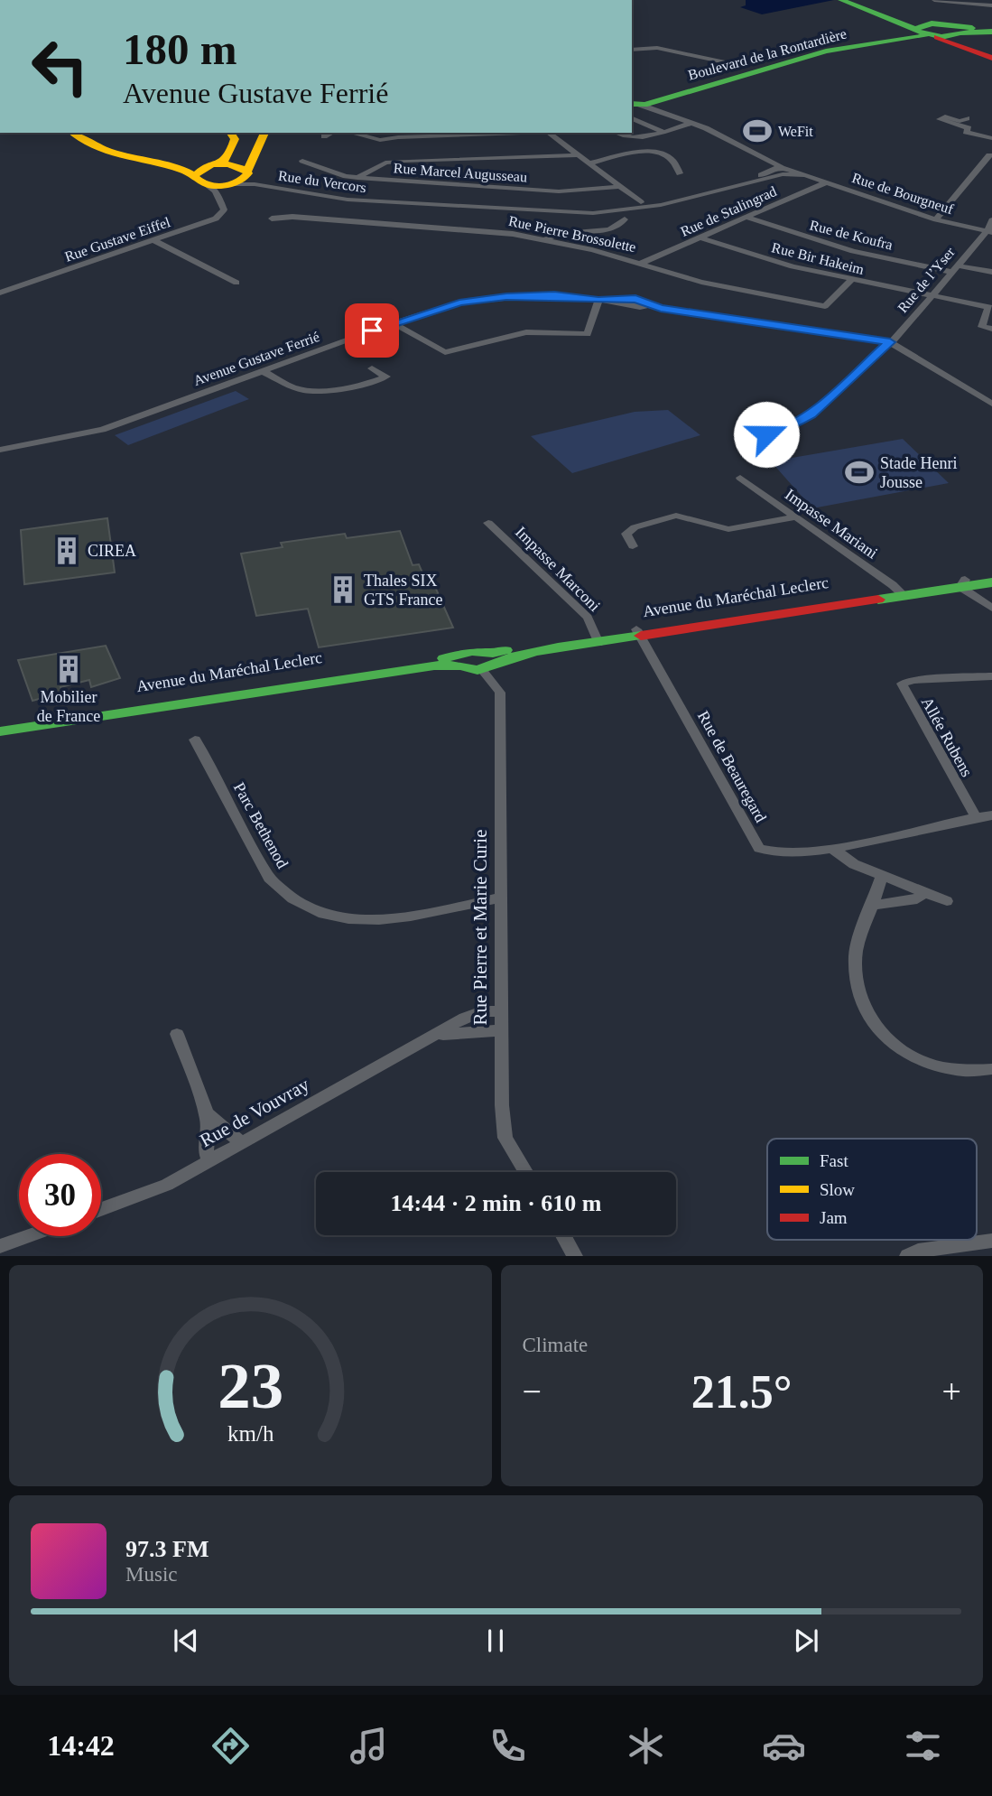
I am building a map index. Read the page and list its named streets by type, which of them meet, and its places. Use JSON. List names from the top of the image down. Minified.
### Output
{"streets":{"main road":["Boulevard de la Rontardière","Avenue du Maréchal Leclerc"],"street":["Rue Marcel Augusseau","Rue du Vercors","Rue de Bourgneuf","Rue de Stalingrad","Rue Pierre Brossolette","Rue de Koufra","Rue Gustave Eiffel","Rue Bir Hakeim","Rue de l’Yser","Avenue Gustave Ferrié","Impasse Mariani","Impasse Marconi","Allée Rubens","Rue de Beauregard","Parc Bethenod","Rue Pierre et Marie Curie","Rue de Vouvray"]},"crossings":[["Boulevard de la Rontardière","Rue de Bourgneuf"],["Rue du Vercors","Rue de Bourgneuf"],["Rue du Vercors","Rue Gustave Eiffel"],["Rue de Bourgneuf","Rue de Stalingrad"],["Rue de Bourgneuf","Rue de l’Yser"],["Rue de Stalingrad","Rue Pierre Brossolette"],["Rue de Stalingrad","Rue de Koufra"],["Rue de Stalingrad","Rue Bir Hakeim"],["Rue Pierre Brossolette","Rue Bir Hakeim"],["Rue de Koufra","Rue de l’Yser"],["Rue Bir Hakeim","Rue de l’Yser"],["Rue de l’Yser","Avenue Gustave Ferrié"],["Impasse Mariani","Avenue du Maréchal Leclerc"],["Impasse Marconi","Avenue du Maréchal Leclerc"],["Avenue du Maréchal Leclerc","Rue de Beauregard"],["Avenue du Maréchal Leclerc","Rue Pierre et Marie Curie"],["Allée Rubens","Rue de Beauregard"],["Parc Bethenod","Rue Pierre et Marie Curie"],["Rue Pierre et Marie Curie","Rue de Vouvray"]],"places":{"sports":["WeFit","Stade Henri Jousse"],"building":["CIREA","Thales SIX GTS France","Mobilier de France"]},"legend":["Fast","Slow","Jam"],"page":{"turn":["180 m","Avenue Gustave Ferrié"],"limit":"30","trip":"14:44 · 2 min · 610 m","tile":"Climate","heat":["−","21.5°","+"],"song":["97.3 FM","Music"],"tabs":"14:42","gauge":["23","km/h"]}}
